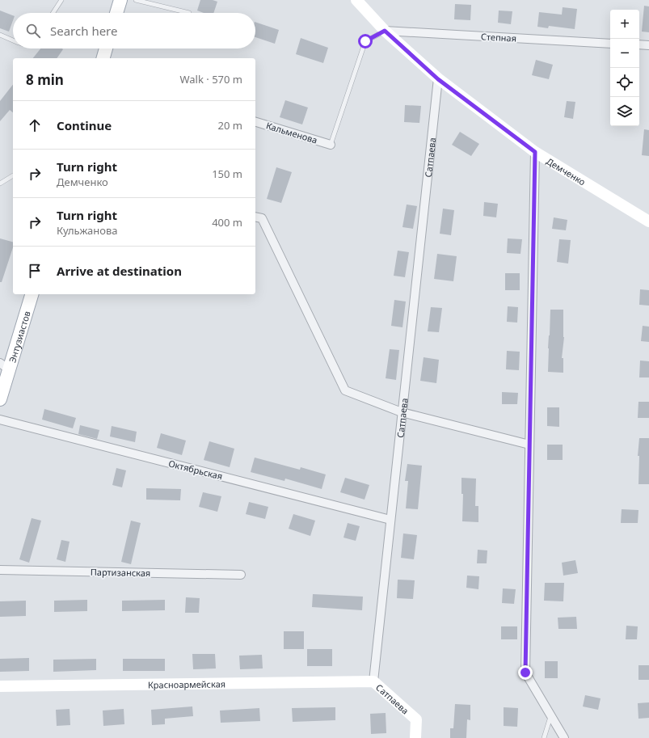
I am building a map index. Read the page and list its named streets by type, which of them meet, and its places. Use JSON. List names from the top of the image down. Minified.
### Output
{"streets":{"main road":["Энтузиастов"],"street":["Степная","Кальменова","Сатпаева","Демченко","Октябрьская","Партизанская","Красноармейская"]},"crossings":[["Степная","Демченко"],["Сатпаева","Демченко"],["Сатпаева","Октябрьская"],["Сатпаева","Красноармейская"]],"page":{"map_buttons":["+","−"],"search":"Search here","heading":["8 min","Walk · 570 m"],"list":[["Continue","20 m"],["Turn right","Демченко","150 m"],["Turn right","Кульжанова","400 m"],"Arrive at destination"]}}
